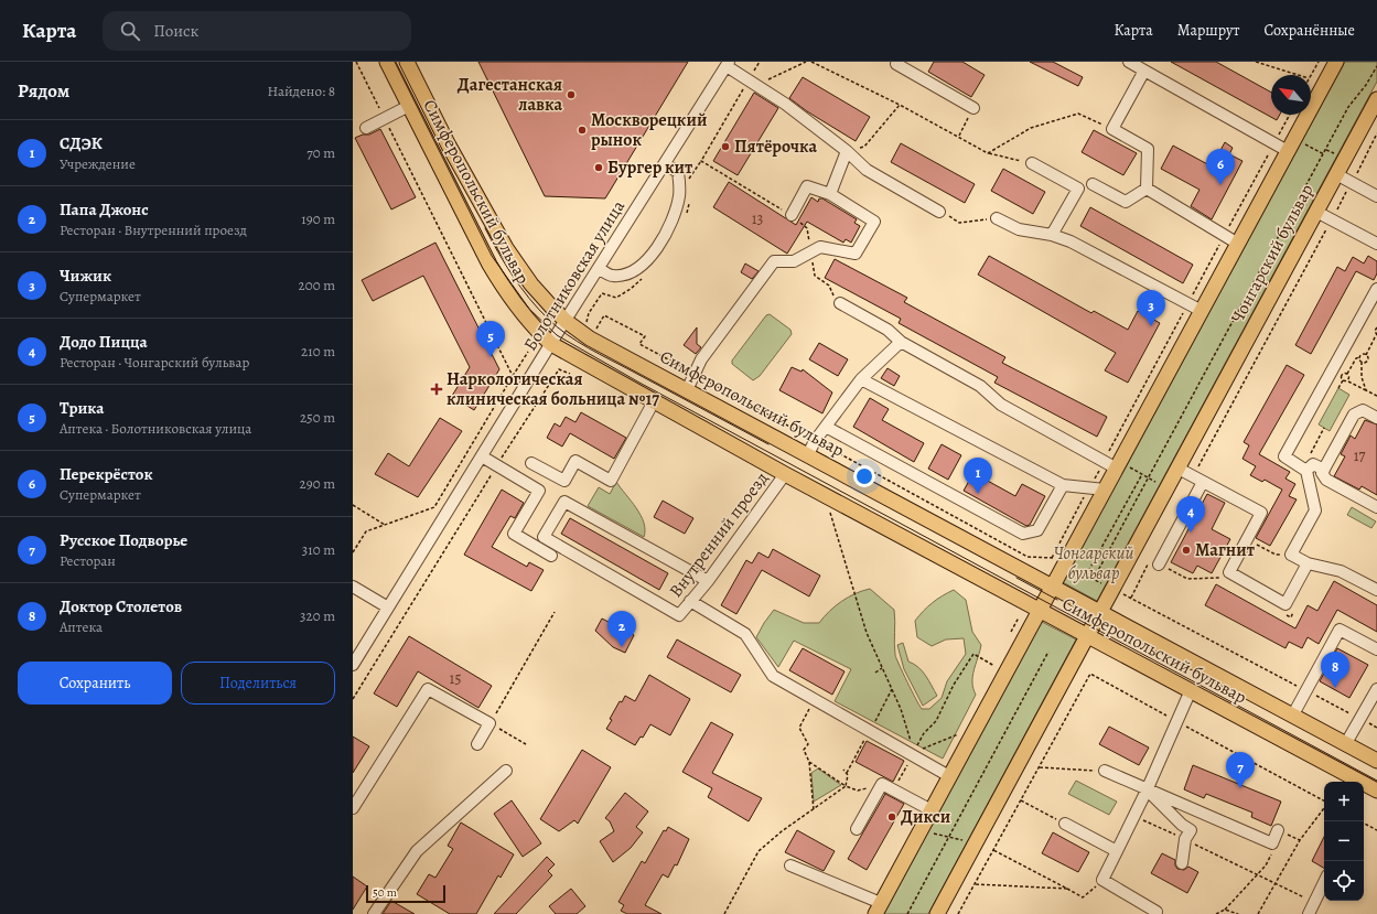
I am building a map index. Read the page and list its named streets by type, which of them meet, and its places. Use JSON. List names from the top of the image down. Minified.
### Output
{"streets":{"main road":["Симферопольский бульвар","Чонгарский бульвар"],"street":["Болотниковская улица","Внутренний проезд"]},"crossings":[["Симферопольский бульвар","Чонгарский бульвар"],["Симферопольский бульвар","Болотниковская улица"],["Симферопольский бульвар","Внутренний проезд"]],"parks":["Чонгарский бульвар"],"places":{"other":["Дагестанская лавка","Москворецкий рынок","Пятёрочка","Бургер кит","Магнит","Дикси"],"health":["Наркологическая клиническая больница №17"]},"house_numbers":["13","17","15"],"scale_bar":"50 m","north":"top left","page":{"header":"Карта","search":"Поиск","nav":["Карта","Маршрут","Сохранённые"],"heading":["Рядом","Найдено: 8"],"list":[{"mark":"1","name":"СДЭК","note":"Учреждение","value":"70 m"},{"mark":"2","name":"Папа Джонс","note":"Ресторан · Внутренний проезд","value":"190 m"},{"mark":"3","name":"Чижик","note":"Супермаркет","value":"200 m"},{"mark":"4","name":"Додо Пицца","note":"Ресторан · Чонгарский бульвар","value":"210 m"},{"mark":"5","name":"Трика","note":"Аптека · Болотниковская улица","value":"250 m"},{"mark":"6","name":"Перекрёсток","note":"Супермаркет","value":"290 m"},{"mark":"7","name":"Русское Подворье","note":"Ресторан","value":"310 m"},{"mark":"8","name":"Доктор Столетов","note":"Аптека","value":"320 m"}],"pins":["6","3","5","1","4","2","8","7"],"buttons":["Сохранить","Поделиться"],"map_buttons":["+","−"],"scale":"50 m"}}
